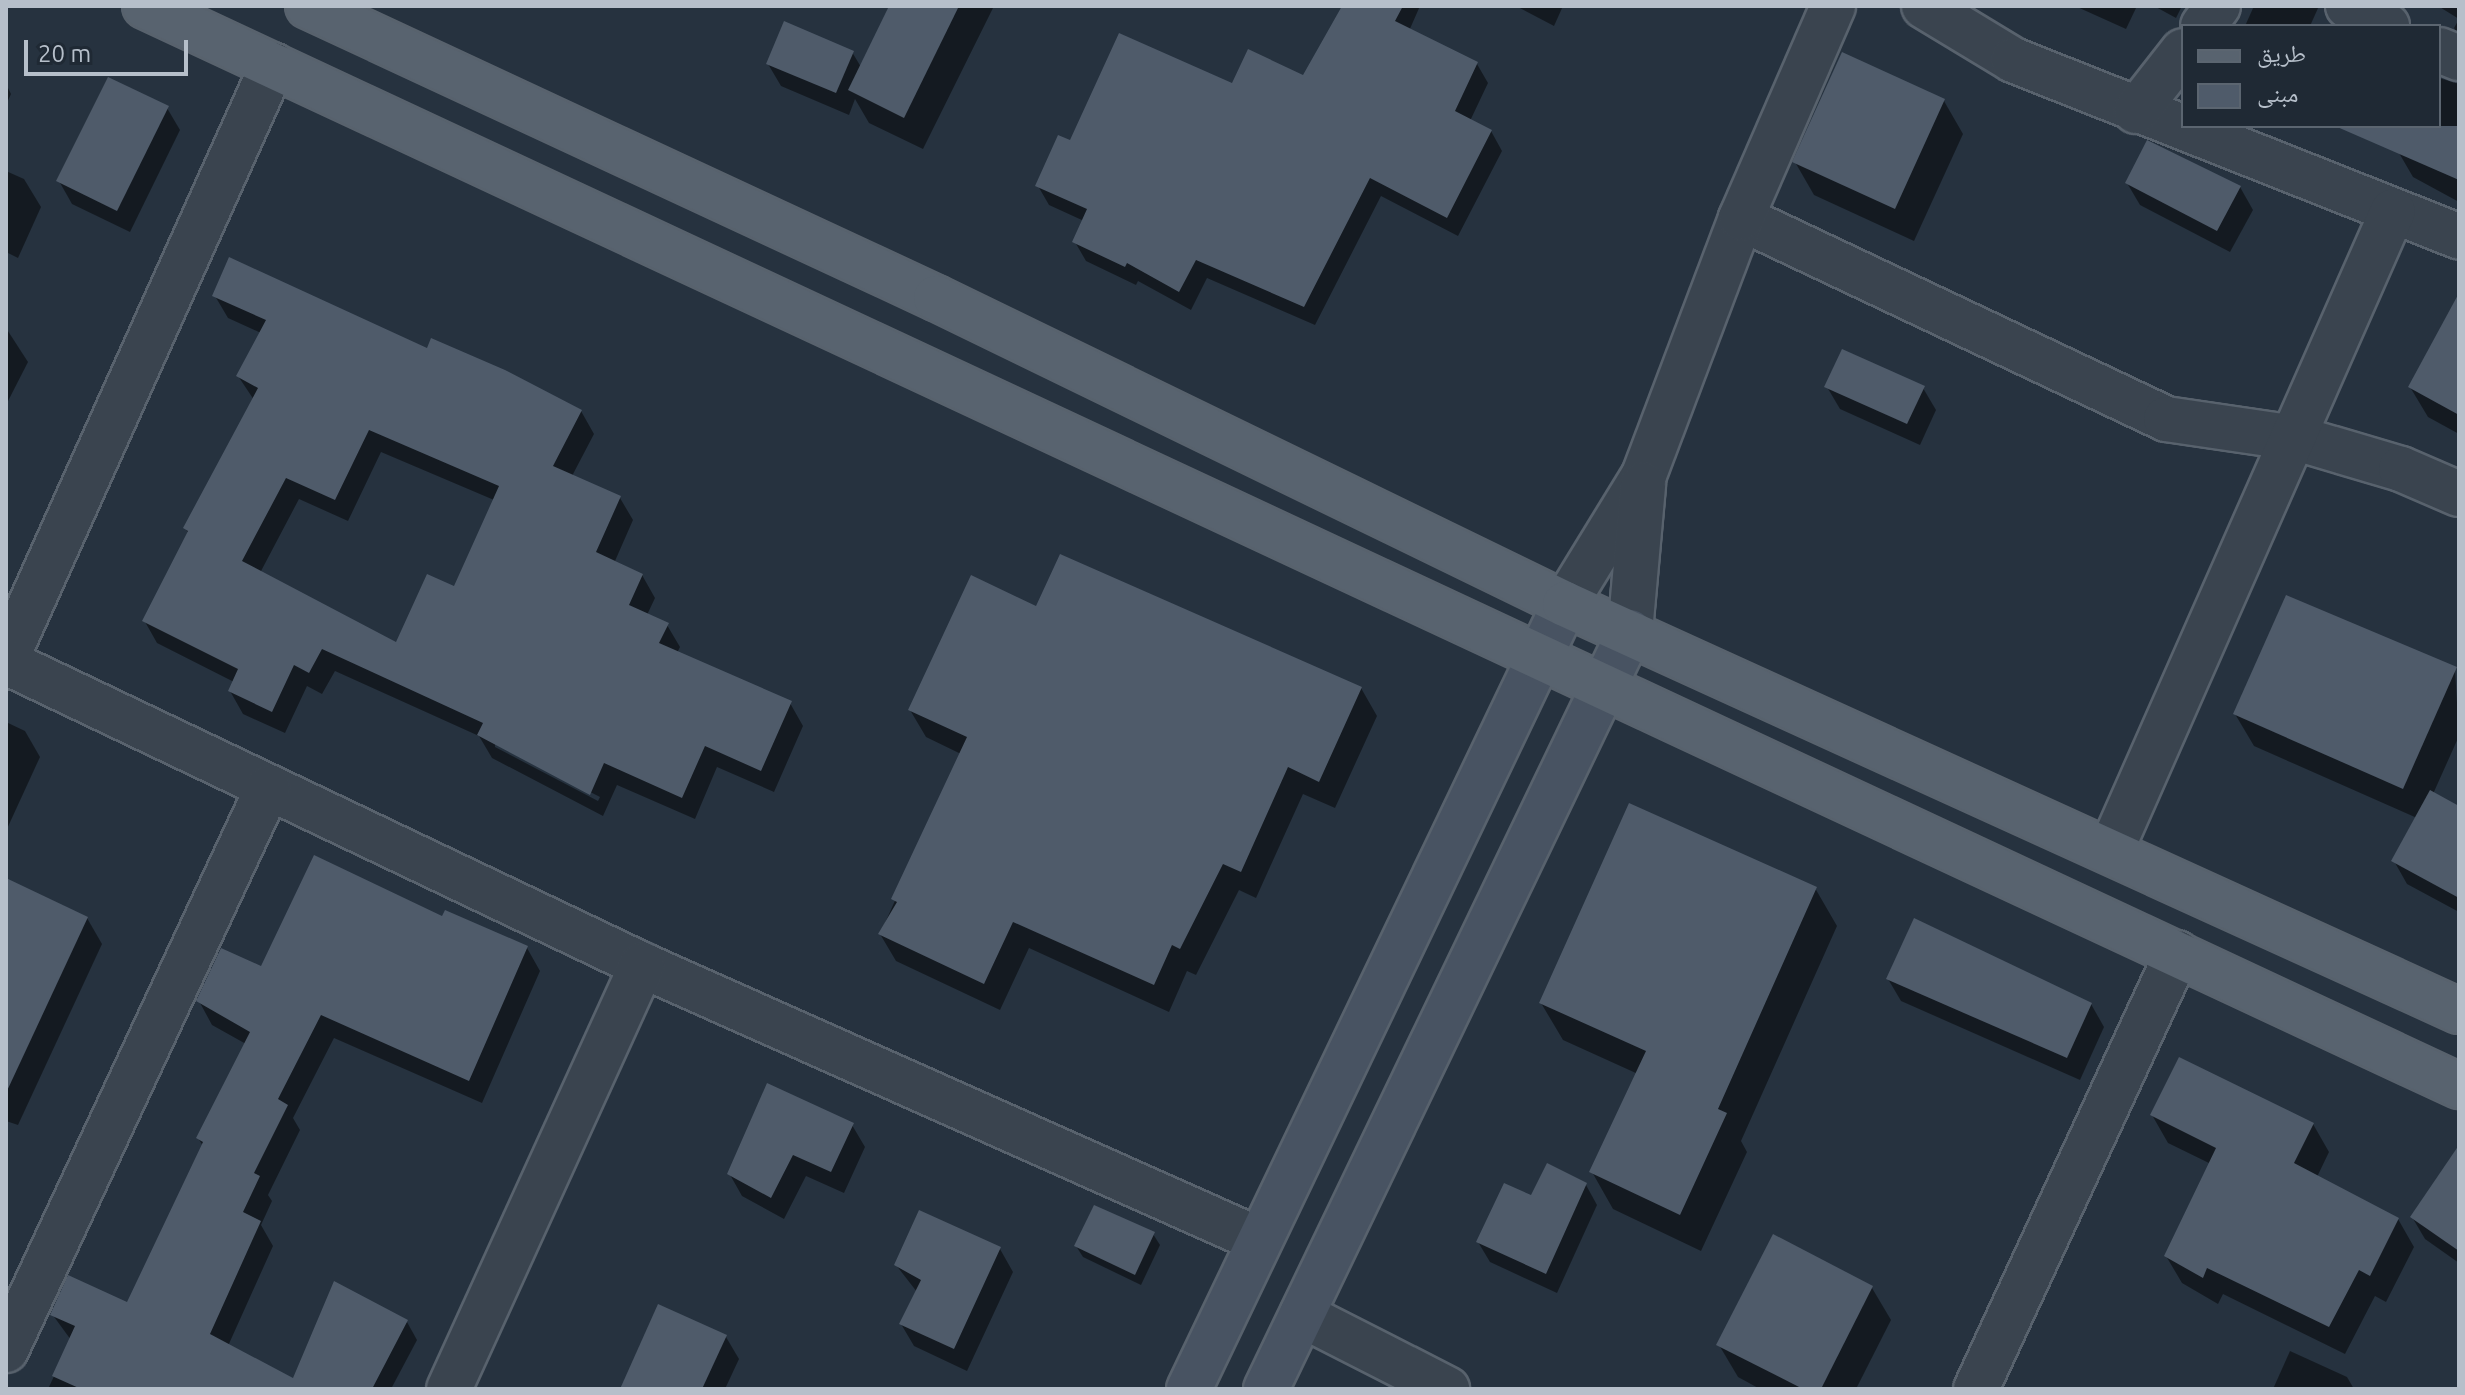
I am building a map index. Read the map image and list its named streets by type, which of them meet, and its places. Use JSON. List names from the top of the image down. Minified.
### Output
{"legend":["طريق","مبنى"],"scale_bar":"20 m"}
